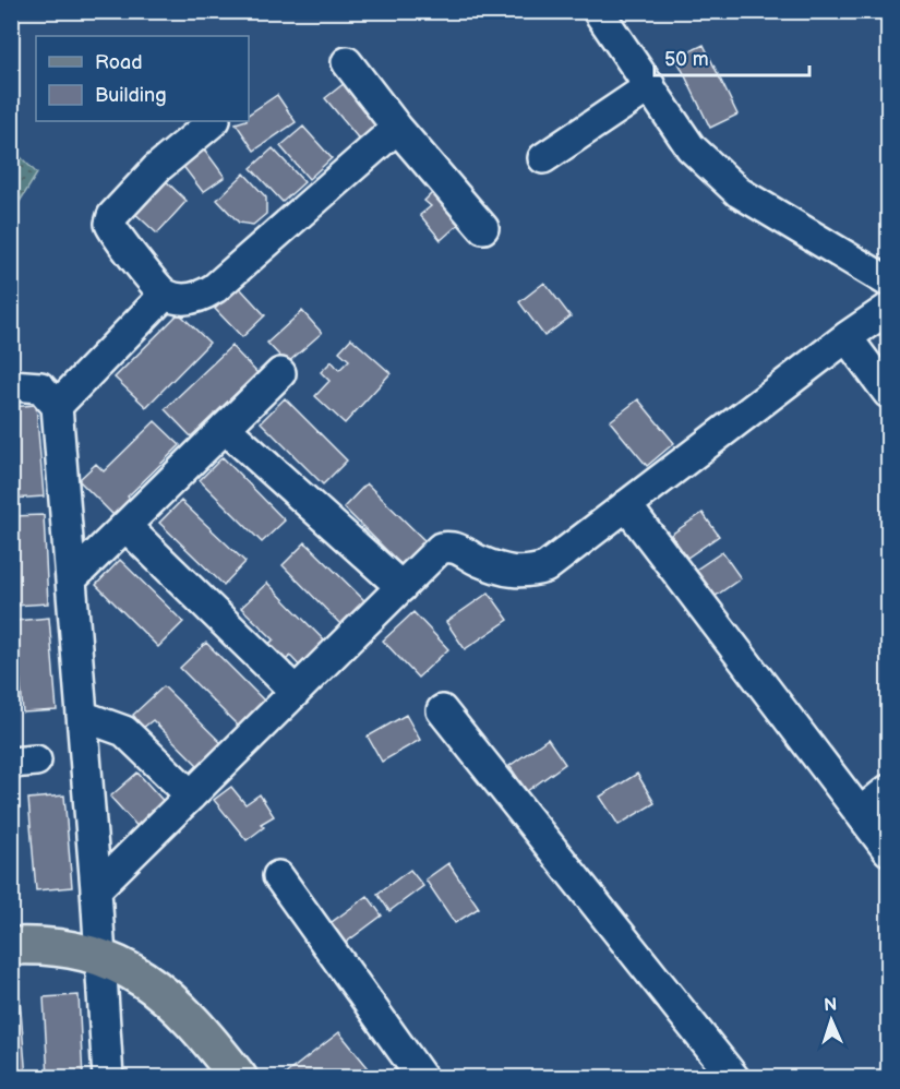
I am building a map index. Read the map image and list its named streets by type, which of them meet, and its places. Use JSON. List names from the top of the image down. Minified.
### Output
{"legend":["Road","Building"],"scale_bar":"50 m","north":"top"}
